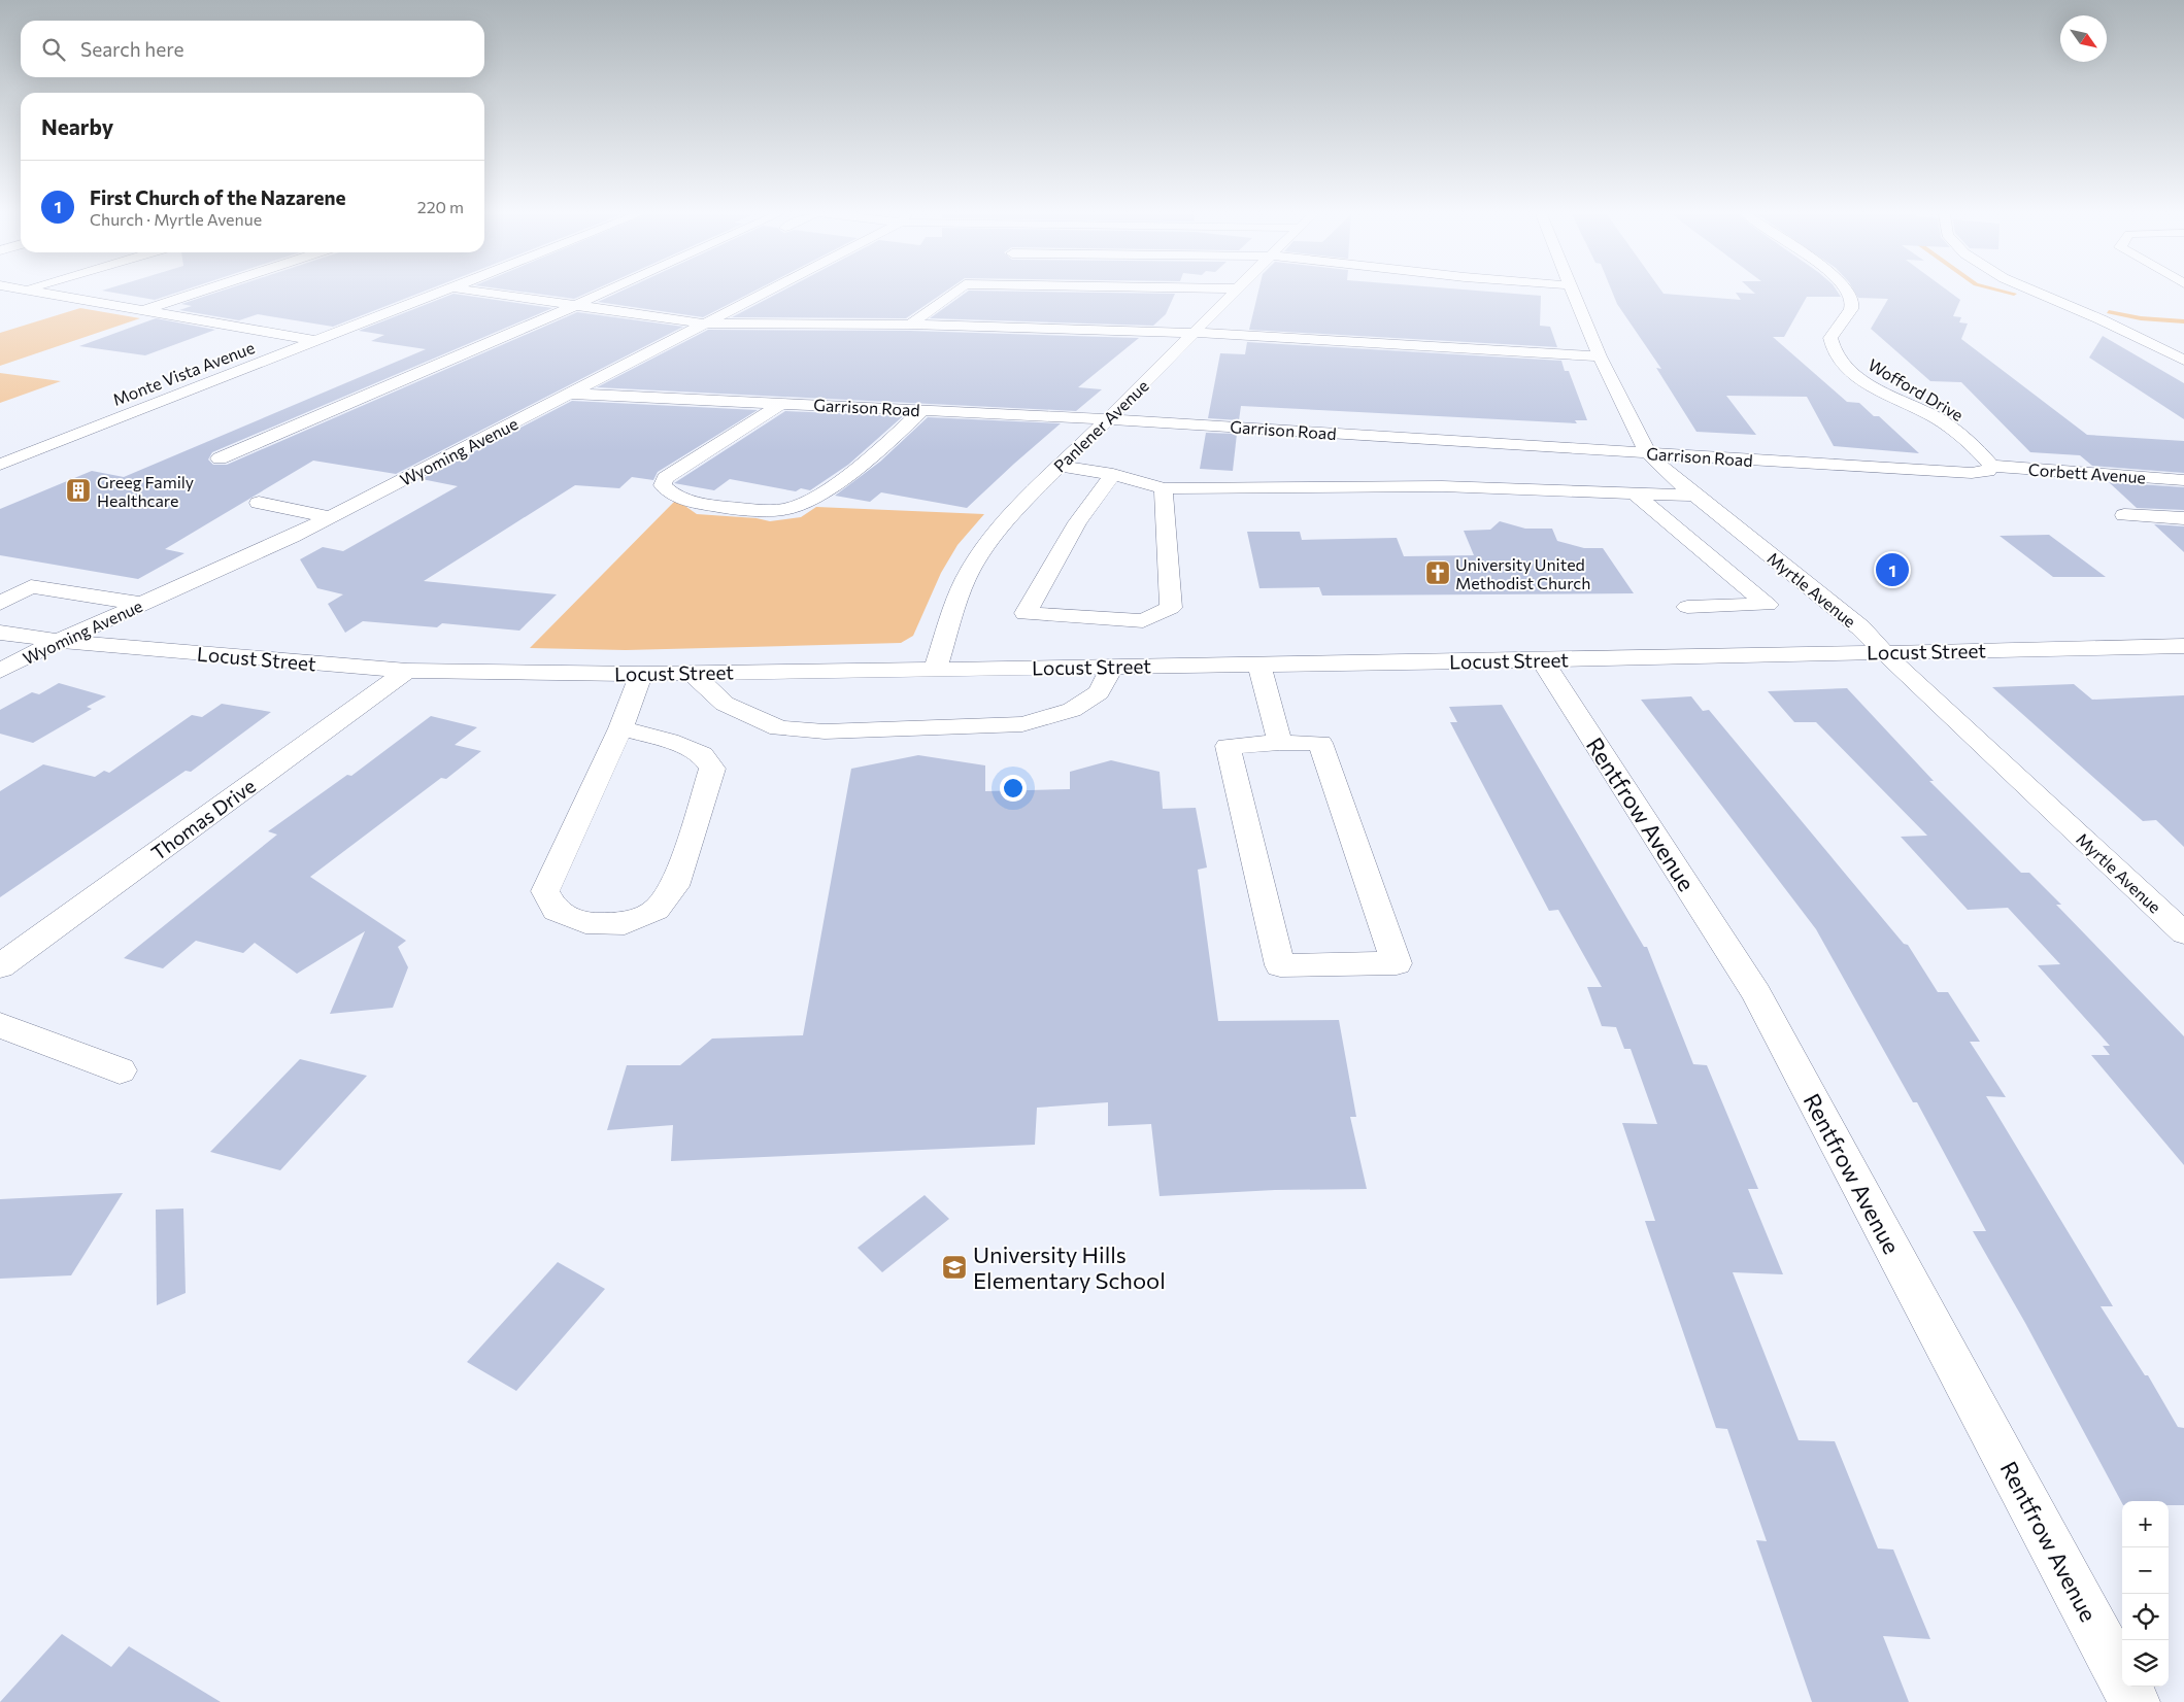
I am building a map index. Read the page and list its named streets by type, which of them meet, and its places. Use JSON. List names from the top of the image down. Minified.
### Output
{"streets":{"street":["Monte Vista Avenue","Wofford Drive","Garrison Road","Panlener Avenue","Wyoming Avenue","Corbett Avenue","Myrtle Avenue","Locust Street","Rentfrow Avenue","Thomas Drive"]},"crossings":[["Wofford Drive","Garrison Road"],["Wofford Drive","Corbett Avenue"],["Garrison Road","Panlener Avenue"],["Garrison Road","Wyoming Avenue"],["Garrison Road","Corbett Avenue"],["Garrison Road","Myrtle Avenue"],["Panlener Avenue","Locust Street"],["Wyoming Avenue","Locust Street"],["Myrtle Avenue","Locust Street"],["Locust Street","Rentfrow Avenue"],["Locust Street","Thomas Drive"]],"places":{"building":["Greeg Family Healthcare"],"church":["University United Methodist Church"],"school or university":["University Hills Elementary School"]},"north":"bottom right","page":{"search":"Search here","heading":"Nearby","list":[{"mark":"1","name":"First Church of the Nazarene","note":"Church · Myrtle Avenue","value":"220 m"}],"pins":"1","map_buttons":["+","−"]}}
